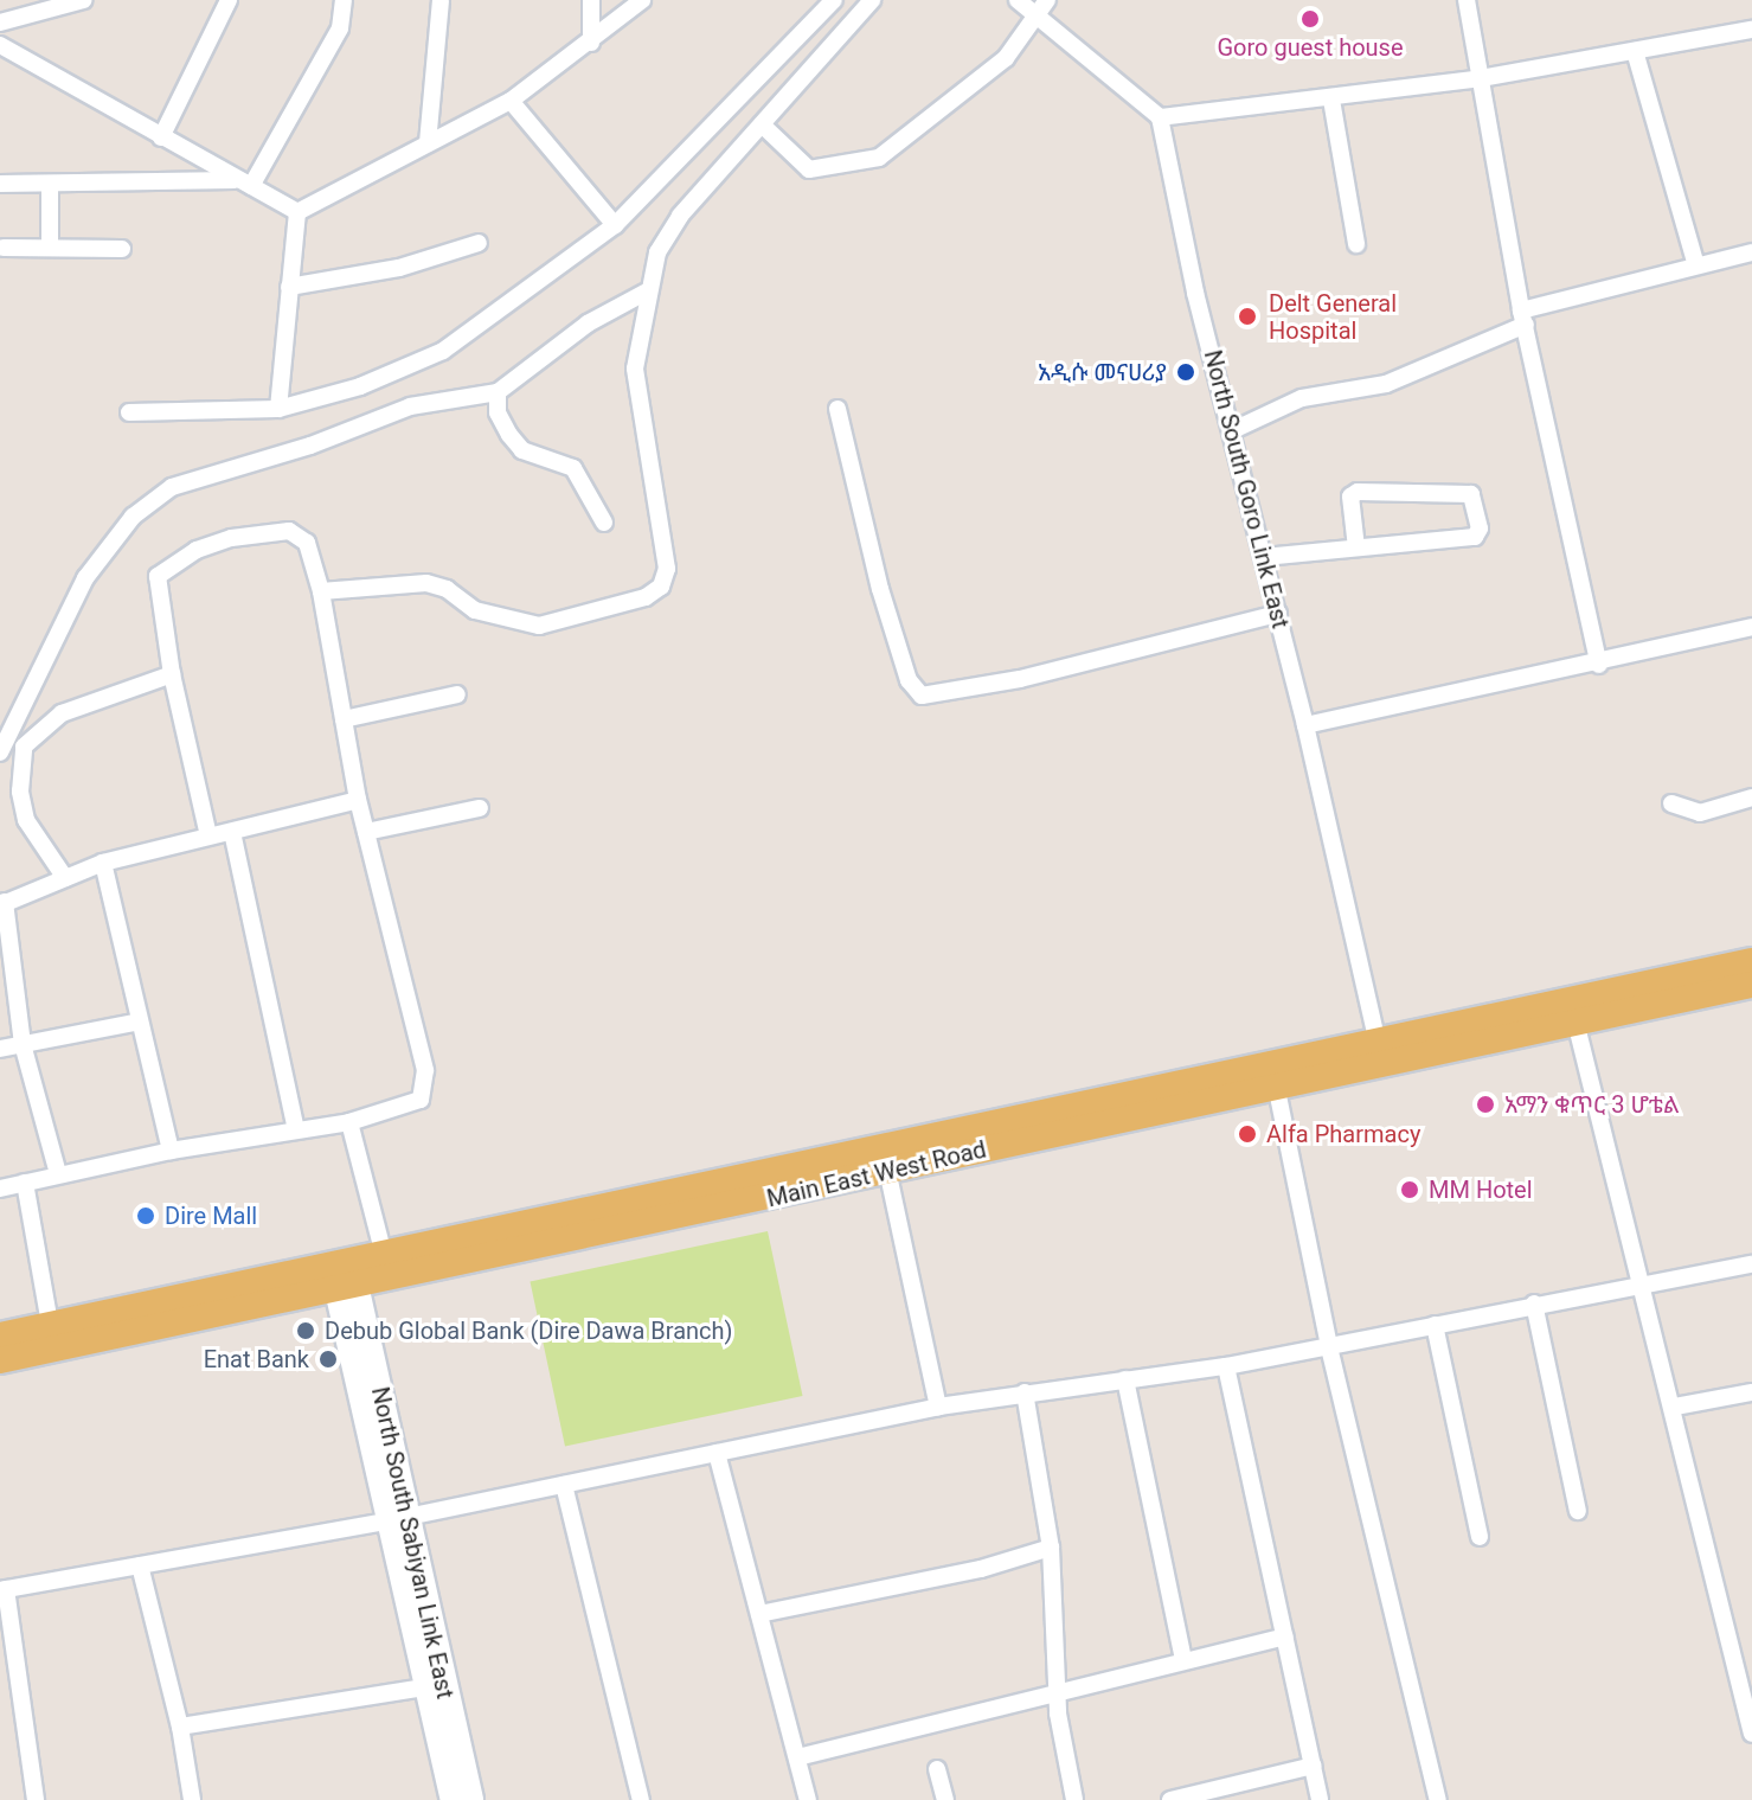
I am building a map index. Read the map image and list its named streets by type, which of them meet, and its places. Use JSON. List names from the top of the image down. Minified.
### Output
{"streets":{"main road":["Main East West Road","North South Sabiyan Link East"],"street":["North South Goro Link East"]},"crossings":[["North South Goro Link East","Main East West Road"],["Main East West Road","North South Sabiyan Link East"]],"places":["Goro guest house","Delt General Hospital","አዲሱ መናሀሪያ","አማን ቁጥር 3 ሆቴል","Alfa Pharmacy","MM Hotel","Dire Mall","Debub Global Bank (Dire Dawa Branch)","Enat Bank"]}
